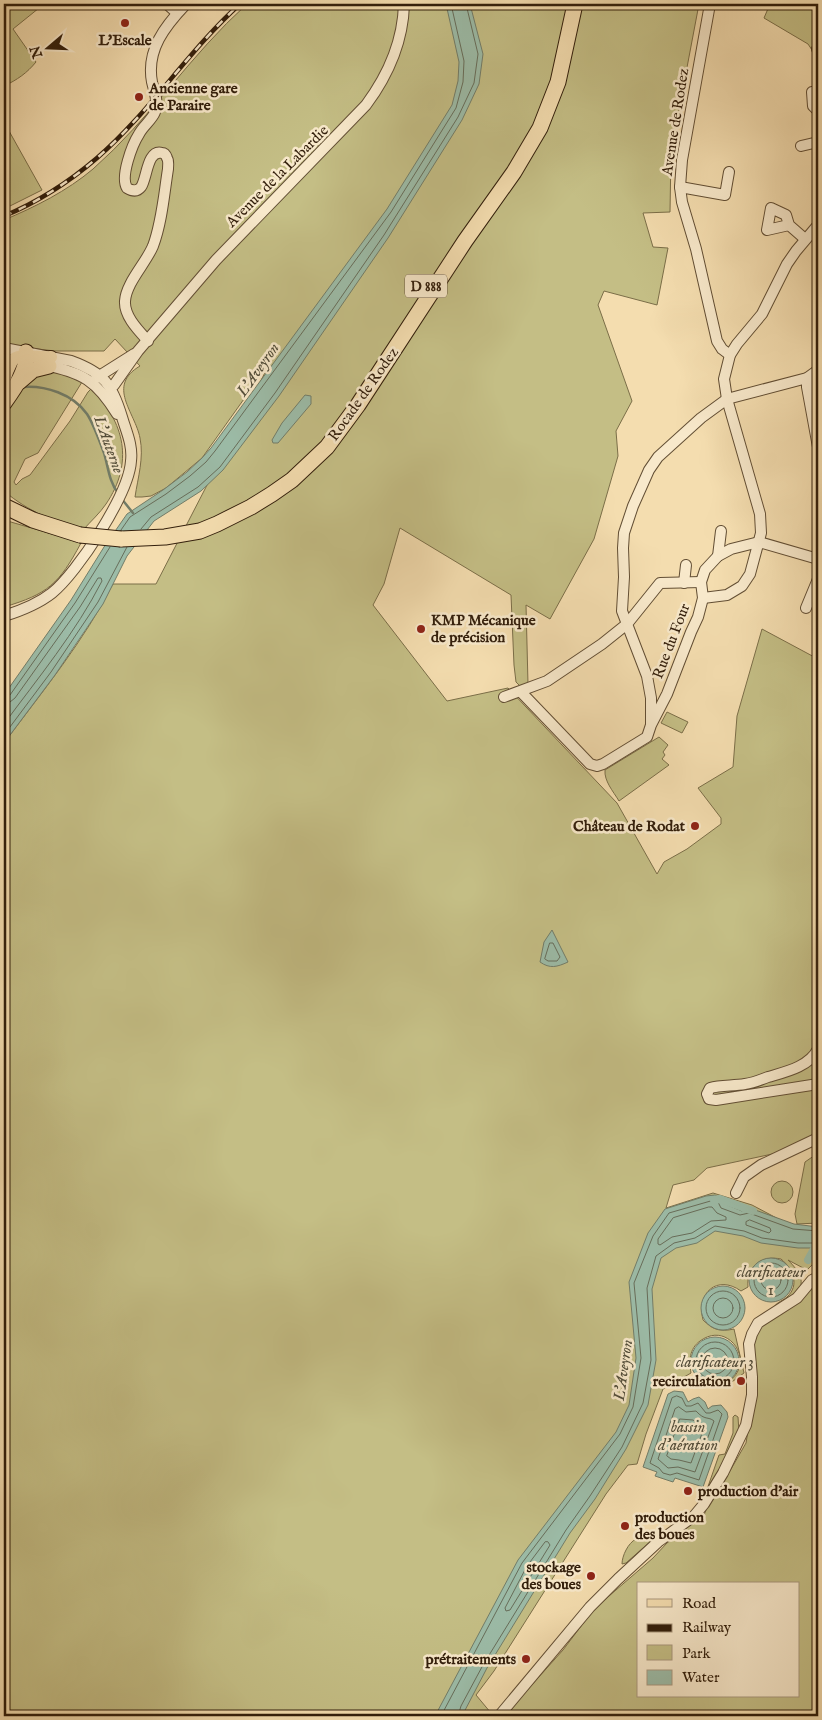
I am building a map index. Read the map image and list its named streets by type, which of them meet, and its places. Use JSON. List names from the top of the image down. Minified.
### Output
{"streets":{"highway":["D 888","Rocade de Rodez"],"street":["Avenue de Rodez","Avenue de la Labardie","Rue du Four"]},"water":["L'Aveyron","L'Auterne","clarificateur 1","clarificateur 3","bassin d'aération"],"places":["L'Escale","Ancienne gare de Paraire","KMP Mécanique de précision","Château de Rodat","recirculation","production d'air","production des boues","stockage des boues","prétraitements"],"legend":["Road","Railway","Park","Water"],"north":"left"}
